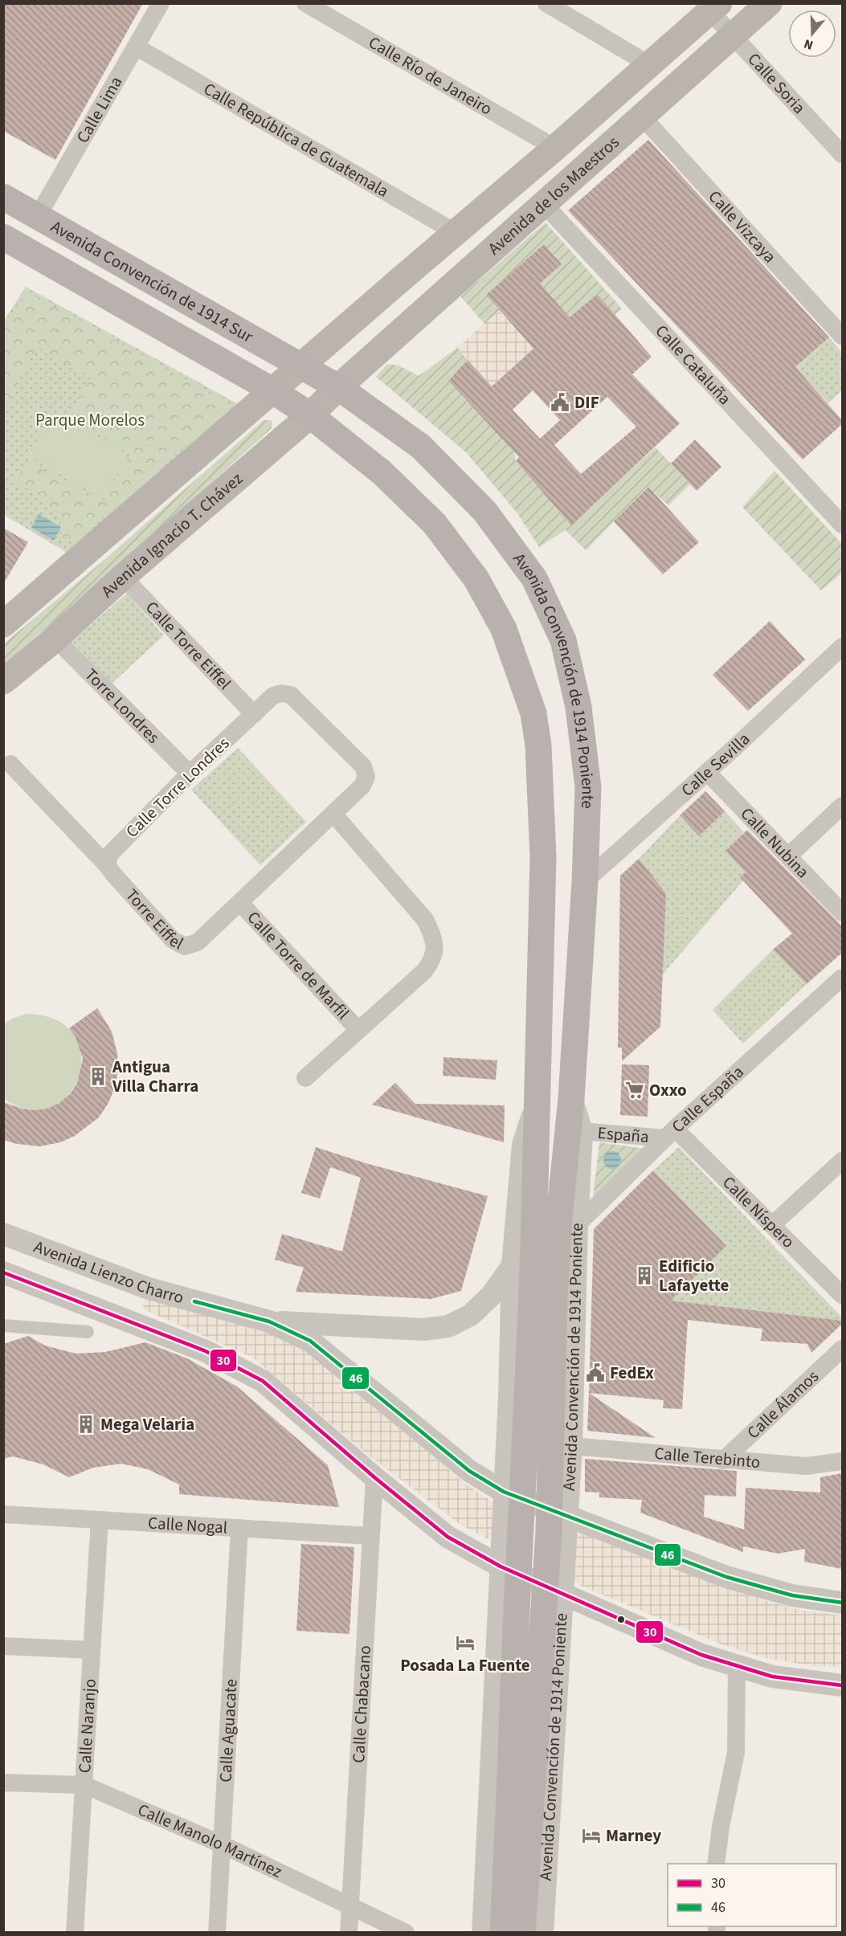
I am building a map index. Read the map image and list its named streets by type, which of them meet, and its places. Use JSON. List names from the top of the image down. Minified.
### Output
{"streets":{"main road":["Avenida de los Maestros","Avenida Convención de 1914 Sur","Avenida Ignacio T. Chávez","Avenida Convención de 1914 Poniente"],"street":["Calle Río de Janeiro","Calle Soria","Calle Lima","Calle República de Guatemala","Calle Vizcaya","Calle Cataluña","Calle Torre Eiffel","Torre Londres","Calle Sevilla","Calle Torre Londres","Calle Nubina","Torre Eiffel","Calle Torre de Marfil","Calle España","España","Calle Níspero","Avenida Lienzo Charro","Calle Álamos","Calle Terebinto","Calle Nogal","Calle Chabacano","Calle Naranjo","Calle Aguacate","Calle Manolo Martínez"]},"crossings":[["Calle Río de Janeiro","Avenida de los Maestros"],["Calle Soria","Avenida de los Maestros"],["Calle Lima","Calle República de Guatemala"],["Calle Lima","Avenida Convención de 1914 Sur"],["Calle República de Guatemala","Avenida de los Maestros"],["Avenida de los Maestros","Calle Vizcaya"],["Avenida de los Maestros","Avenida Convención de 1914 Sur"],["Avenida de los Maestros","Calle Cataluña"],["Avenida de los Maestros","Avenida Ignacio T. Chávez"],["Avenida de los Maestros","Avenida Convención de 1914 Poniente"],["Avenida Convención de 1914 Sur","Avenida Convención de 1914 Poniente"],["Avenida Ignacio T. Chávez","Calle Torre Eiffel"],["Avenida Ignacio T. Chávez","Avenida Convención de 1914 Poniente"],["Avenida Ignacio T. Chávez","Torre Londres"],["Calle Torre Eiffel","Calle Torre Londres"],["Calle Torre Eiffel","Torre Eiffel"],["Avenida Convención de 1914 Poniente","Calle Sevilla"],["Avenida Convención de 1914 Poniente","Calle España"],["Avenida Convención de 1914 Poniente","España"],["Avenida Convención de 1914 Poniente","Avenida Lienzo Charro"],["Avenida Convención de 1914 Poniente","Calle Terebinto"],["Torre Londres","Calle Torre Londres"],["Calle Sevilla","Calle Nubina"],["Calle Torre Londres","Torre Eiffel"],["Torre Eiffel","Calle Torre de Marfil"],["Calle España","España"],["Calle España","Calle Níspero"],["España","Calle Níspero"],["Calle Álamos","Calle Terebinto"],["Calle Nogal","Calle Chabacano"],["Calle Nogal","Calle Naranjo"],["Calle Nogal","Calle Aguacate"],["Calle Chabacano","Calle Manolo Martínez"],["Calle Naranjo","Calle Manolo Martínez"],["Calle Aguacate","Calle Manolo Martínez"]],"parks":["Parque Morelos"],"places":{"public building":["DIF","FedEx"],"building":["Antigua Villa Charra","Edificio Lafayette","Mega Velaria"],"supermarket":["Oxxo"],"hotel":["Posada La Fuente","Marney"]},"lines":["transit line 30","transit line 46"],"legend":["30","46"],"north":"bottom"}
